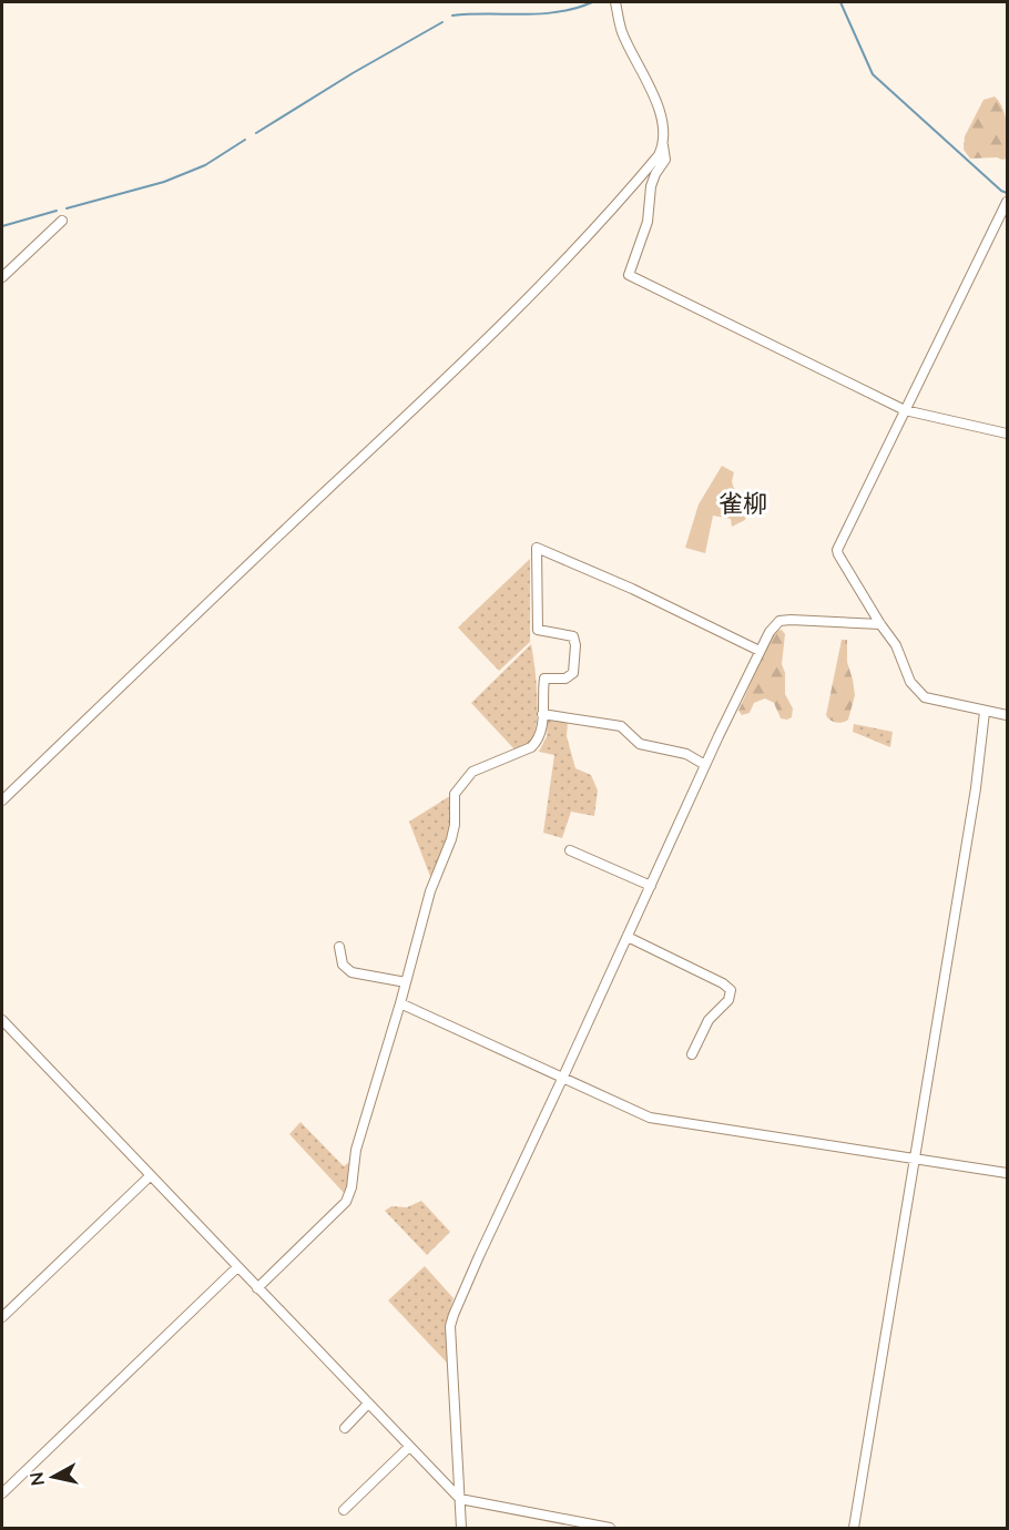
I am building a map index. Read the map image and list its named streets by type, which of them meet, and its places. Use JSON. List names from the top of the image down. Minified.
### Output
{"districts":["雀柳"],"north":"left"}
